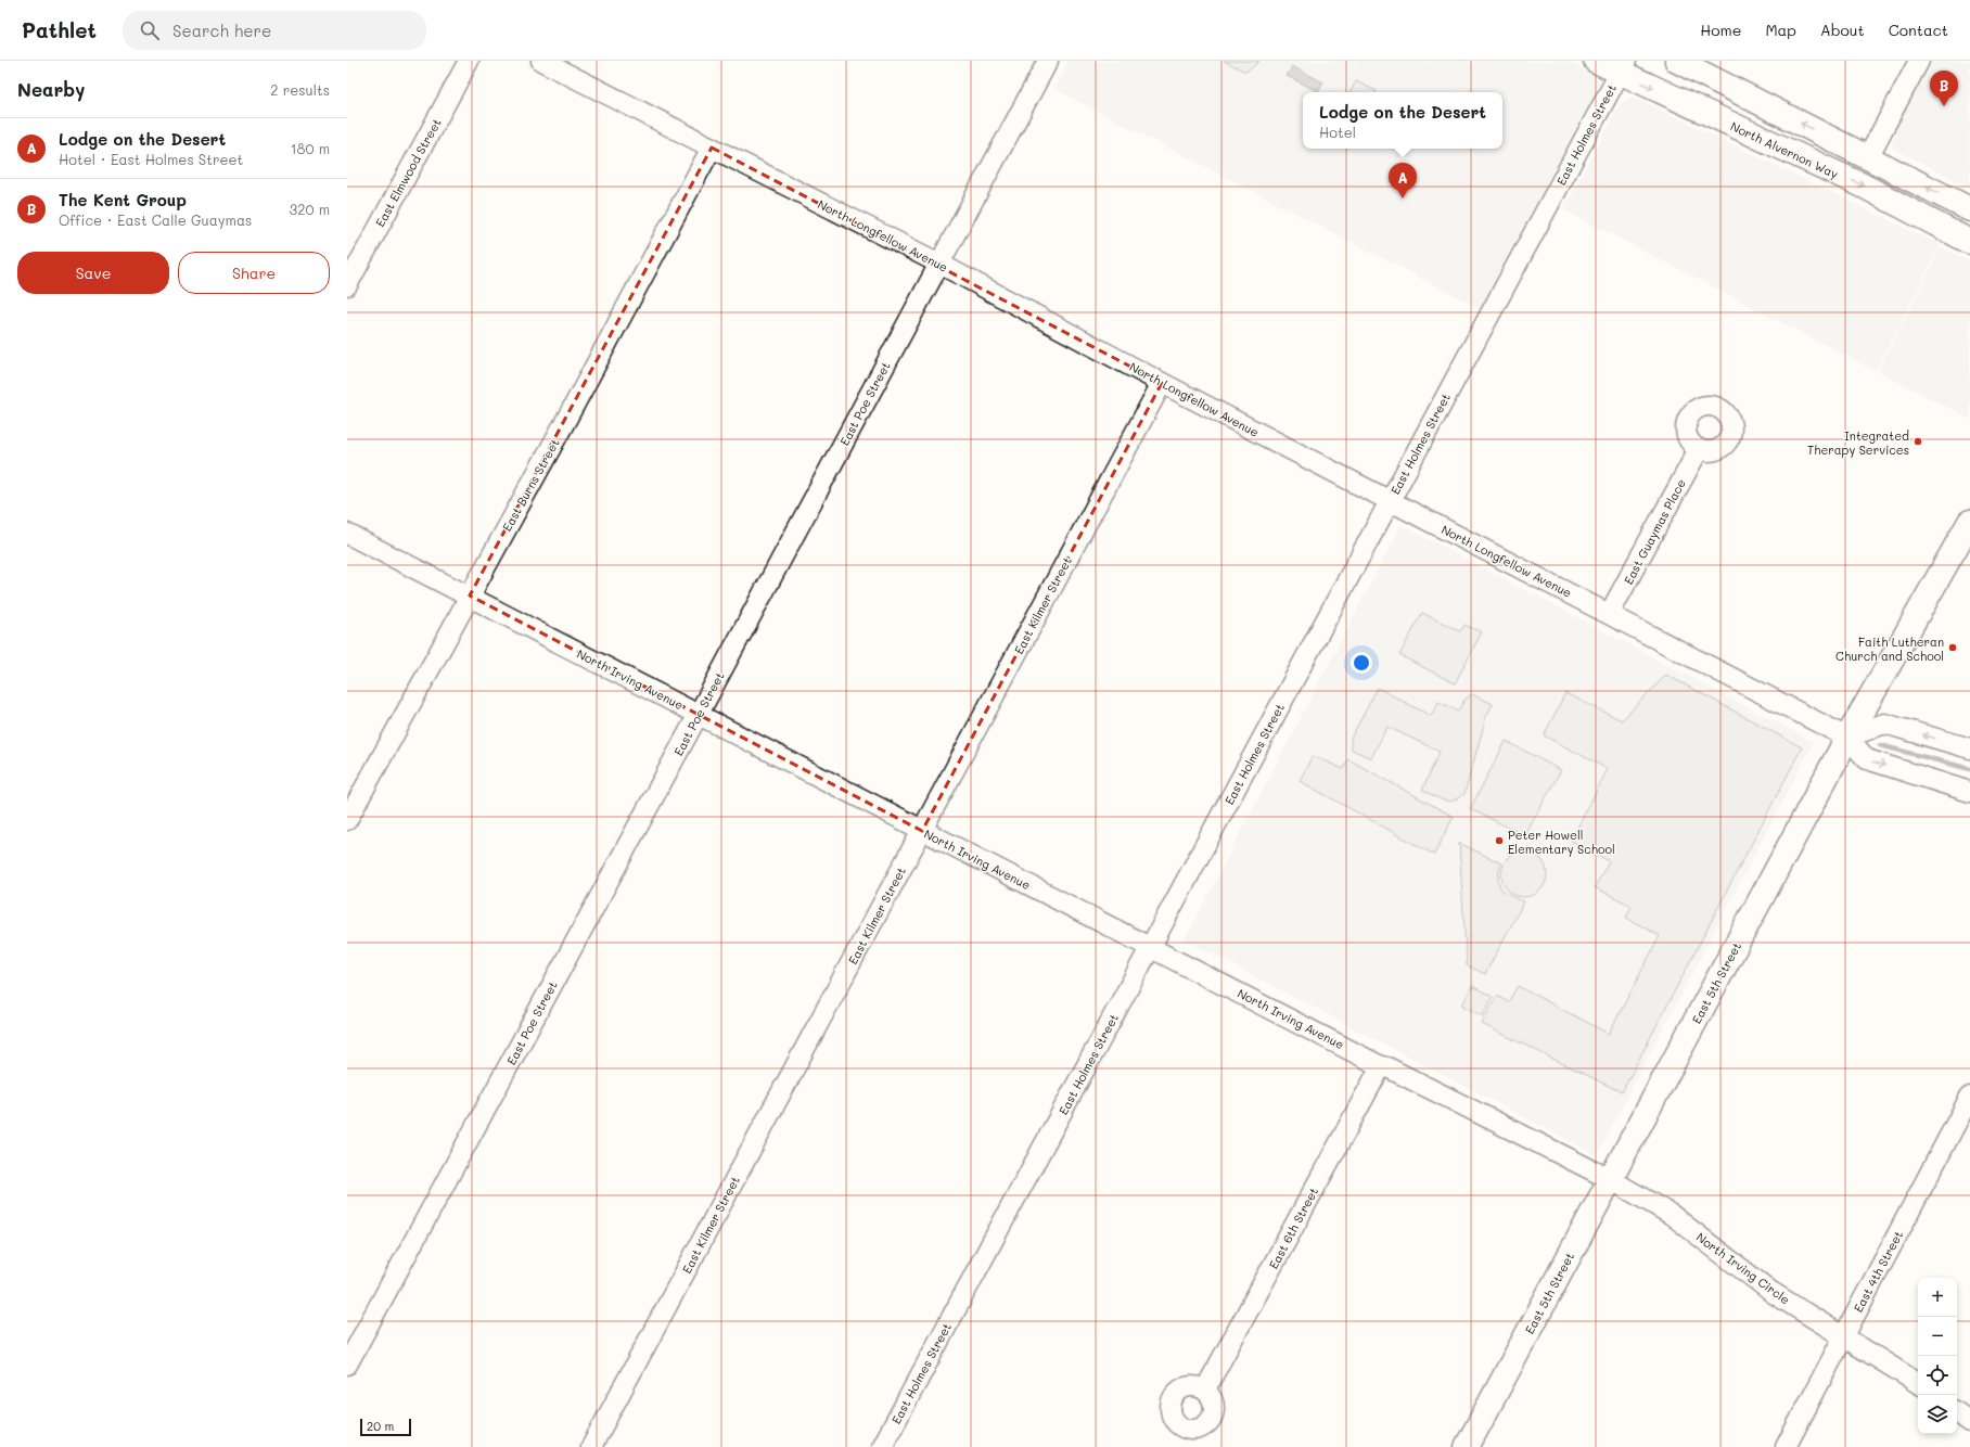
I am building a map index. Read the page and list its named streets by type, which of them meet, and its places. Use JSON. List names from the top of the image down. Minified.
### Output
{"streets":{"street":["East Holmes Street","North Alvernon Way","East Elmwood Street","North Longfellow Avenue","East Poe Street","East Burns Street","East Guaymas Place","East Kilmer Street","North Irving Avenue","East 5th Street","East 6th Street","North Irving Circle","East 4th Street"]},"crossings":[["East Holmes Street","North Alvernon Way"],["East Holmes Street","North Longfellow Avenue"],["East Holmes Street","North Irving Avenue"],["North Longfellow Avenue","East Poe Street"],["North Longfellow Avenue","East Burns Street"],["North Longfellow Avenue","East Guaymas Place"],["North Longfellow Avenue","East Kilmer Street"],["North Longfellow Avenue","East 5th Street"],["East Poe Street","North Irving Avenue"],["East Burns Street","North Irving Avenue"],["East Kilmer Street","North Irving Avenue"],["North Irving Avenue","East 5th Street"],["North Irving Avenue","East 6th Street"],["North Irving Avenue","North Irving Circle"],["East 5th Street","North Irving Circle"],["North Irving Circle","East 4th Street"]],"places":["Integrated Therapy Services","Faith Lutheran Church and School","Peter Howell Elementary School"],"scale_bar":"20 m","page":{"header":"Pathlet","search":"Search here","nav":["Home","Map","About","Contact"],"heading":["Nearby","2 results"],"pins":["B","A"],"popup":["Lodge on the Desert","Hotel"],"list":[{"mark":"A","name":"Lodge on the Desert","note":"Hotel · East Holmes Street","value":"180 m"},{"mark":"B","name":"The Kent Group","note":"Office · East Calle Guaymas","value":"320 m"}],"buttons":["Save","Share"],"map_buttons":["+","−"],"scale":"20 m"}}
